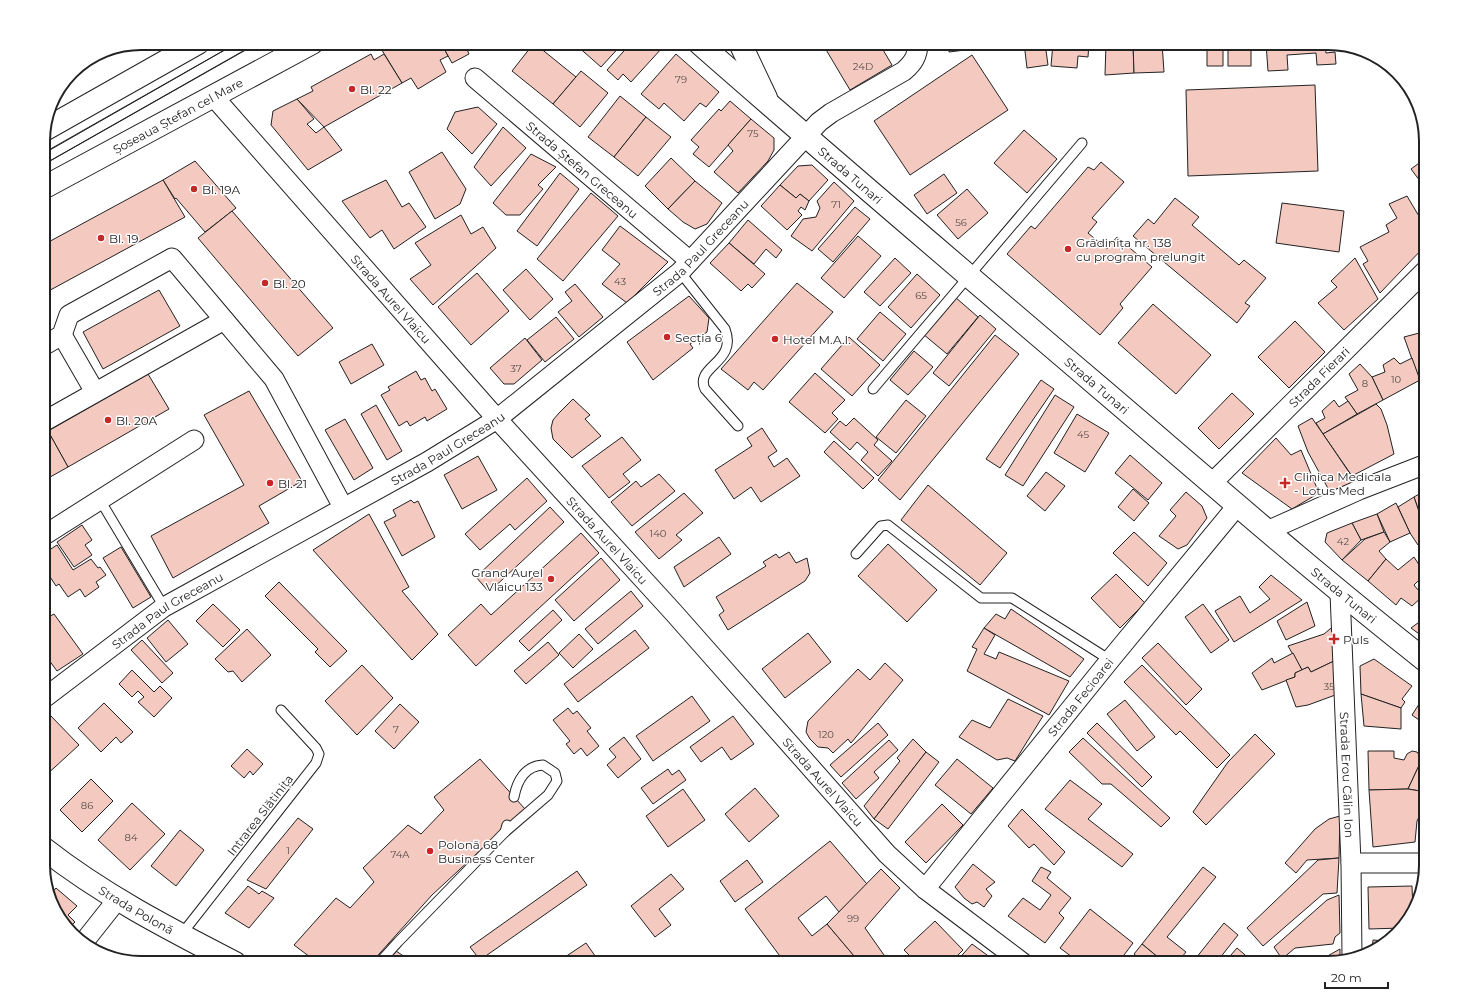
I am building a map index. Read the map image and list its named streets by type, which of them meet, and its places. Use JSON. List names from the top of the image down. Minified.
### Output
{"streets":{"street":["Șoseaua Ștefan cel Mare","Strada Ștefan Greceanu","Strada Tunari","Strada Paul Greceanu","Strada Aurel Vlaicu","Strada Fierari","Strada Fecioarei","Strada Erou Călin Ion","Strada Polonă"],"lane":["Intrarea Slătinița"]},"crossings":[["Șoseaua Ștefan cel Mare","Strada Aurel Vlaicu"],["Strada Ștefan Greceanu","Strada Paul Greceanu"],["Strada Tunari","Strada Paul Greceanu"],["Strada Tunari","Strada Fierari"],["Strada Tunari","Strada Fecioarei"],["Strada Tunari","Strada Erou Călin Ion"],["Strada Paul Greceanu","Strada Aurel Vlaicu"],["Strada Aurel Vlaicu","Strada Fecioarei"],["Intrarea Slătinița","Strada Polonă"]],"places":{"other":["Bl. 22","Bl. 19A","Bl. 19","Grădinița nr. 138 cu program prelungit","Bl. 20","Secția 6","Hotel M.A.I.","Bl. 20A","Bl. 21","Grand Aurel Vlaicu 133","Polonă 68 Business Center"],"health":["Clinica Medicala - Lotus Med","Puls"]},"house_numbers":["24D","79","75","71","56","43","65","37","10","8","45","140","42","35","7","120","86","84","1","74A","99"],"scale_bar":"20 m"}
